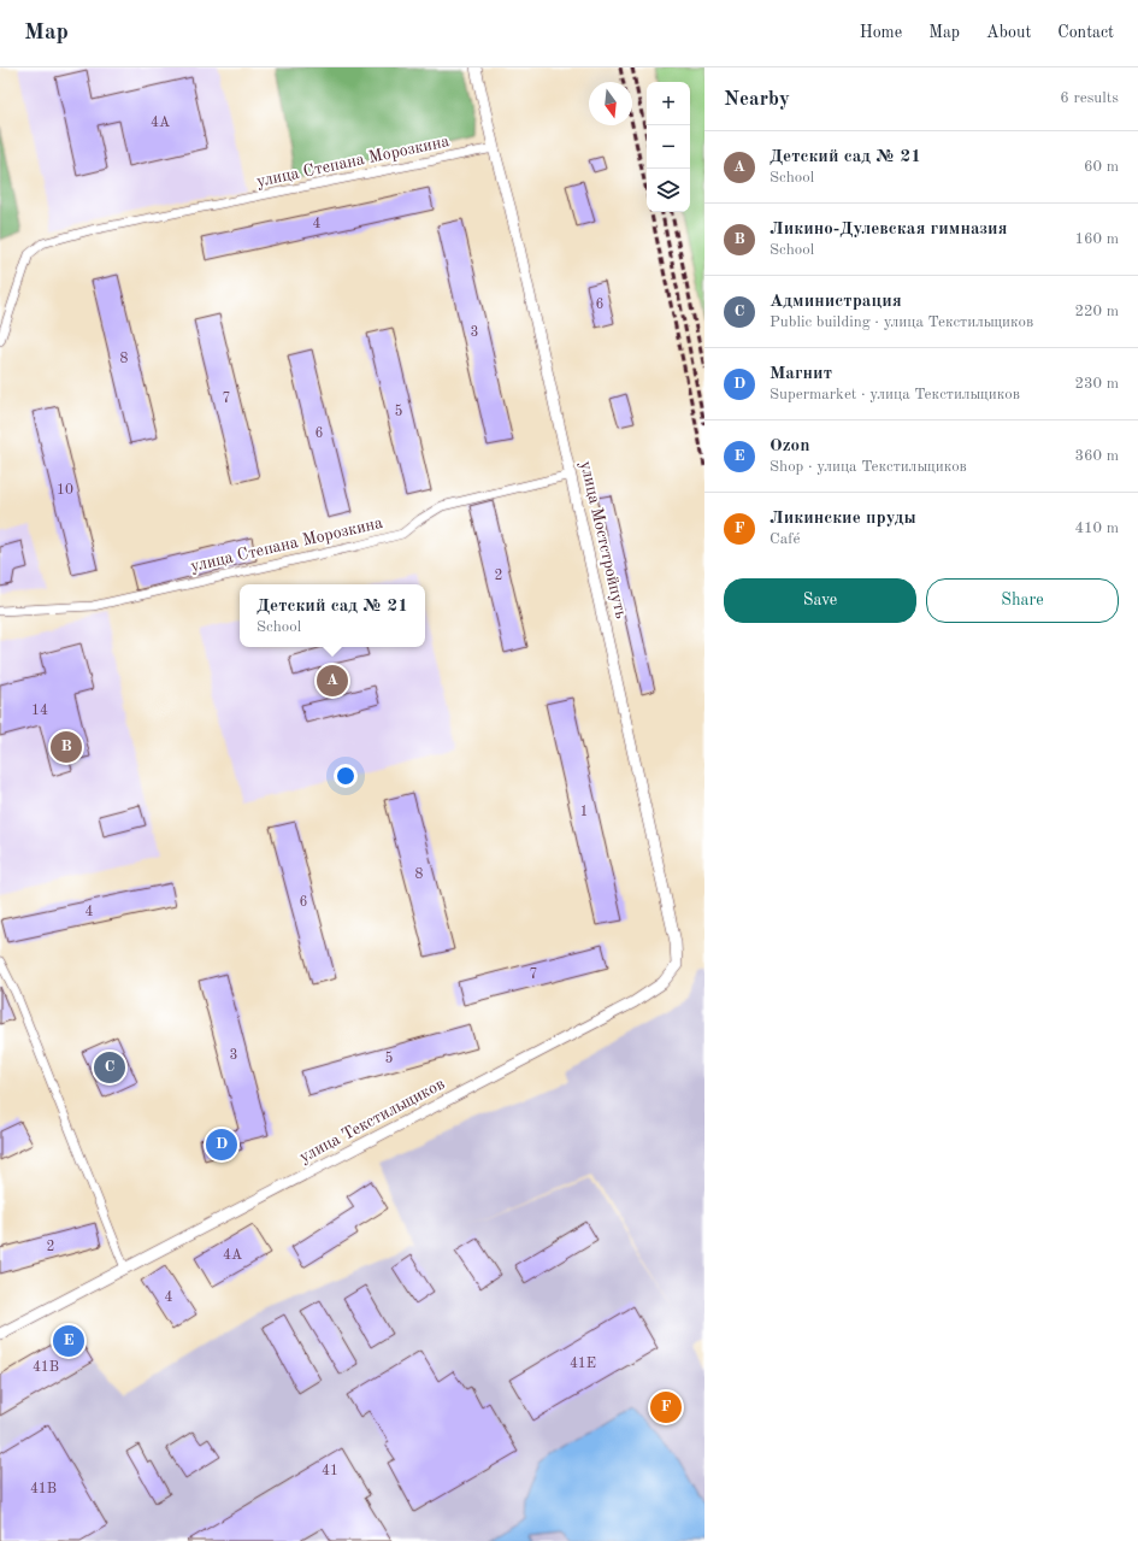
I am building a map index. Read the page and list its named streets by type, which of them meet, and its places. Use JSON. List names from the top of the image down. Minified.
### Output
{"streets":{"street":["улица Степана Морозкина","улица Мостстройпуть","улица Текстильщиков"]},"crossings":[["улица Степана Морозкина","улица Мостстройпуть"],["улица Мостстройпуть","улица Текстильщиков"]],"house_numbers":["4А","4","6","3","8","7","5","6","10","2","14","1","8","6","4","7","3","5","2","4А","4","41Е","41В","41","41В"],"north":"bottom","page":{"header":"Map","nav":["Home","Map","About","Contact"],"heading":["Nearby","6 results"],"map_buttons":["+","−"],"list":[{"mark":"A","name":"Детский сад № 21","note":"School","value":"60 m"},{"mark":"B","name":"Ликино-Дулевская гимназия","note":"School","value":"160 m"},{"mark":"C","name":"Администрация","note":"Public building · улица Текстильщиков","value":"220 m"},{"mark":"D","name":"Магнит","note":"Supermarket · улица Текстильщиков","value":"230 m"},{"mark":"E","name":"Ozon","note":"Shop · улица Текстильщиков","value":"360 m"},{"mark":"F","name":"Ликинские пруды","note":"Café","value":"410 m"}],"buttons":["Save","Share"],"popup":["Детский сад № 21","School"],"pins":["A","B","C","D","E","F"]}}
